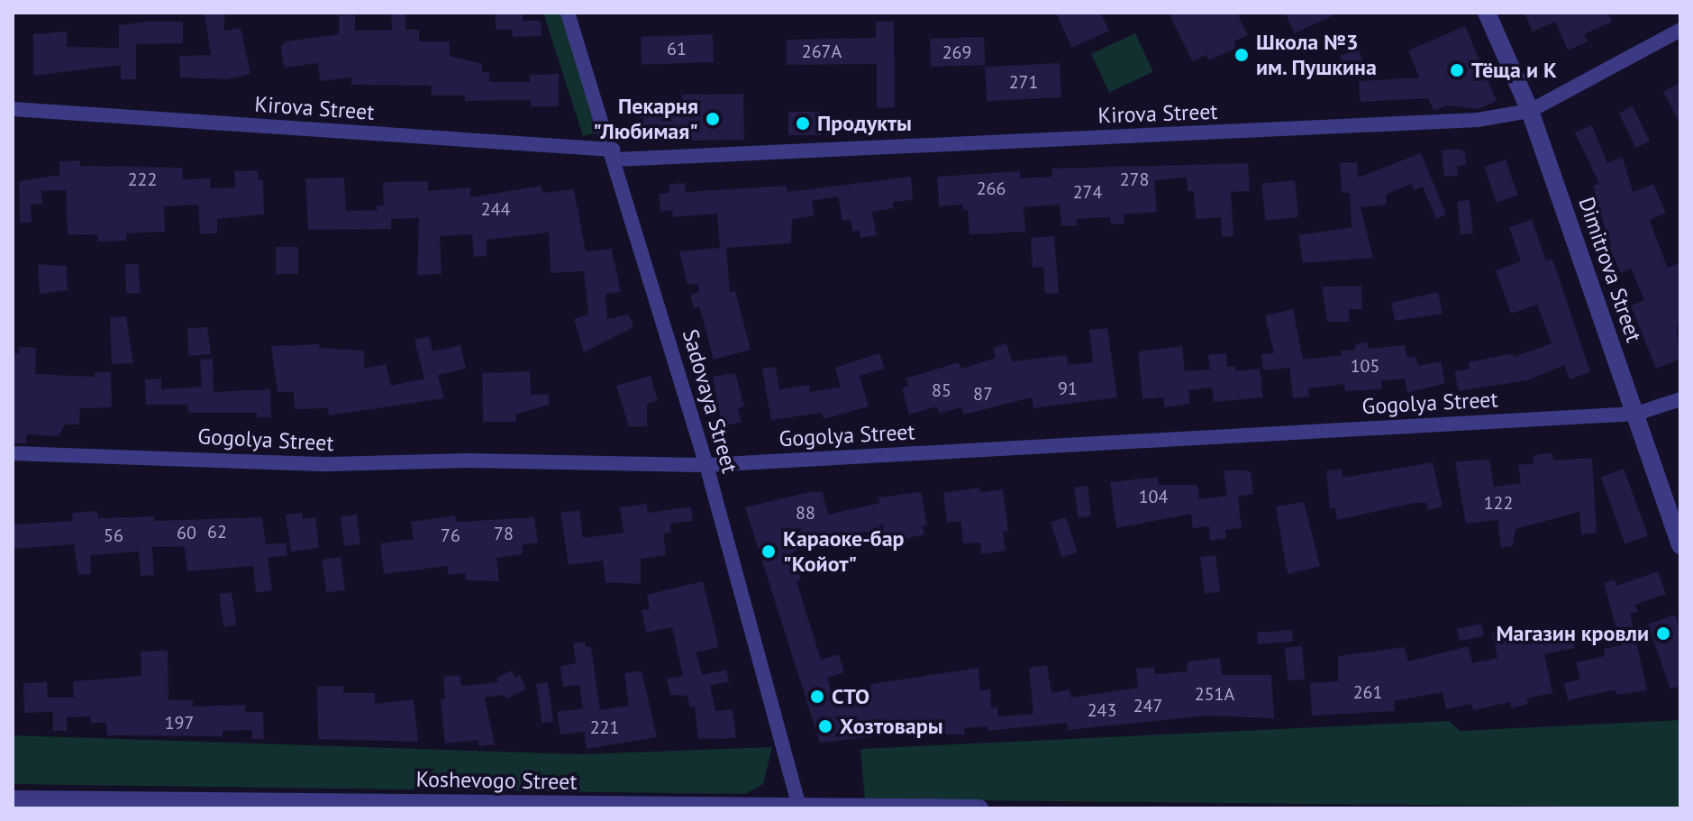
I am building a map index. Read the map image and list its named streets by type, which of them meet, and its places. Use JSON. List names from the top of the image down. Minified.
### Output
{"streets":{"street":["Kirova Street","Dimitrova Street","Sadovaya Street","Gogolya Street","Koshevogo Street"]},"crossings":[["Kirova Street","Dimitrova Street"],["Kirova Street","Sadovaya Street"],["Dimitrova Street","Gogolya Street"],["Sadovaya Street","Gogolya Street"],["Sadovaya Street","Koshevogo Street"]],"places":["Школа №3 им. Пушкина","Тёща и К","Пекарня \"Любимая\"","Продукты","Караоке-бар \"Койот\"","Магазин кровли","СТО","Хозтовары"],"house_numbers":["61","267А","269","271","222","278","266","274","244","105","91","85","87","104","122","88","62","60","78","56","76","261","251А","247","243","197","221"]}
